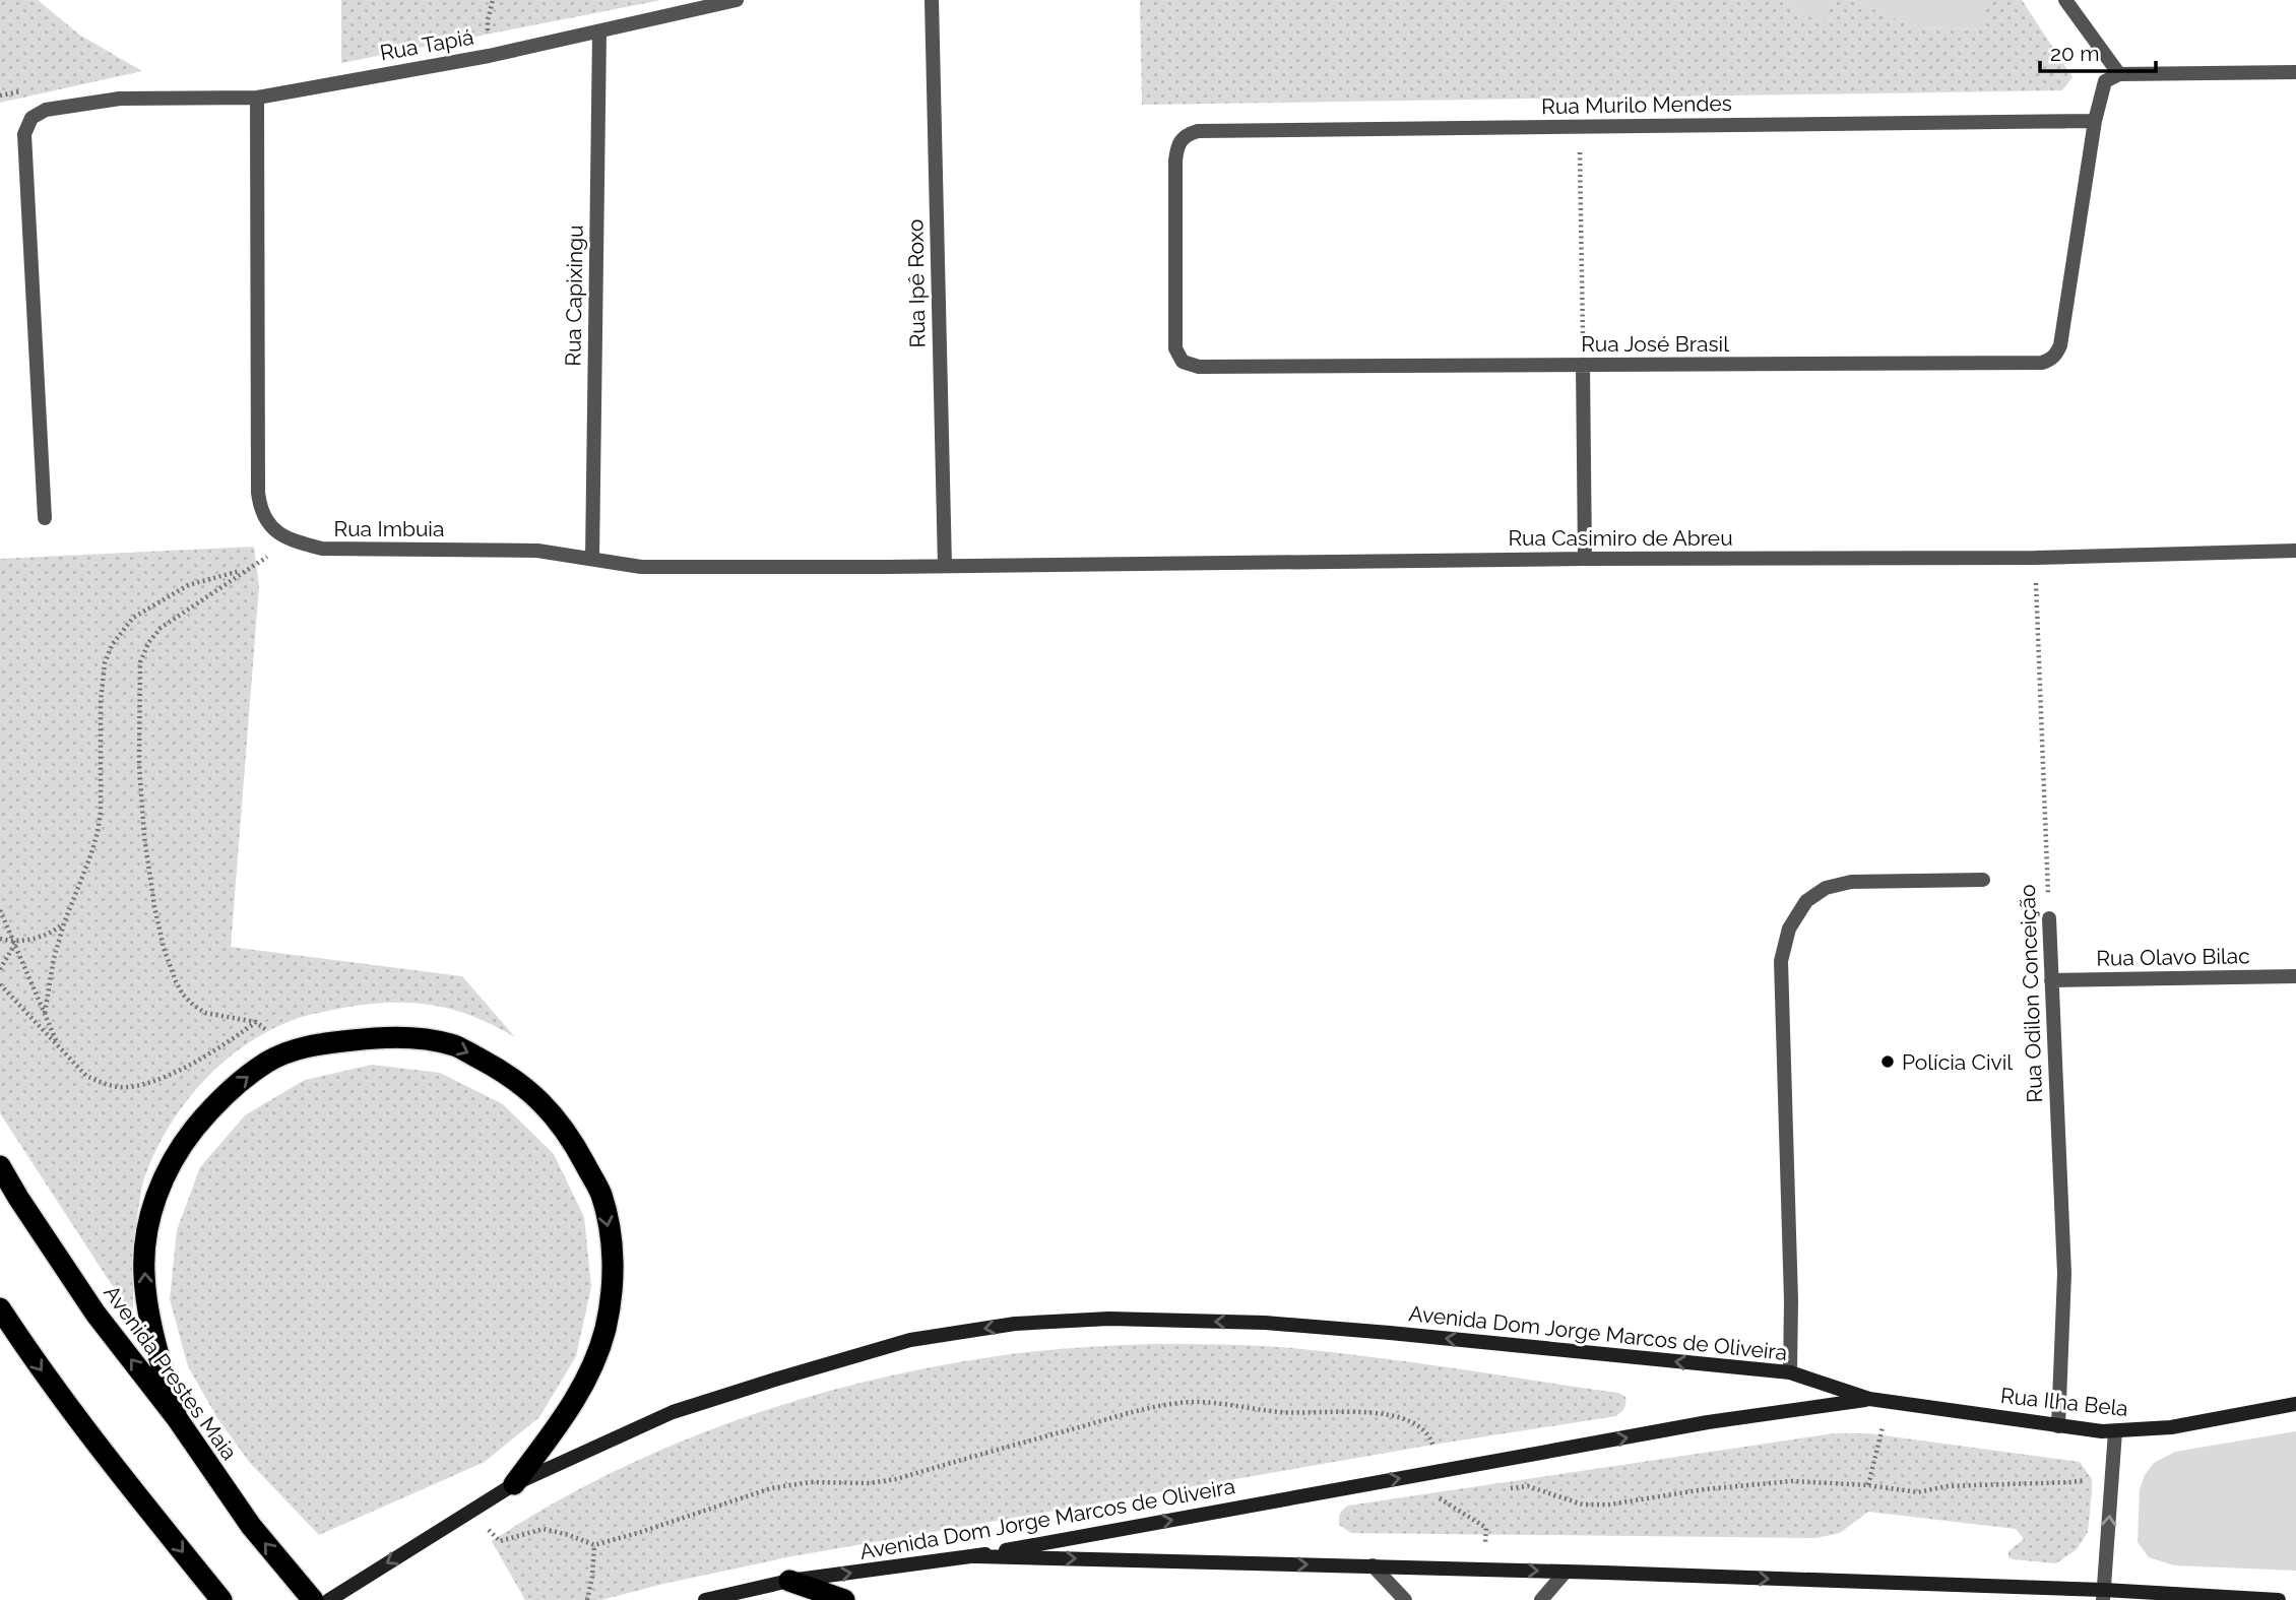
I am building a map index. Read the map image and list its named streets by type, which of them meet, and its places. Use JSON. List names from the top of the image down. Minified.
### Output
{"streets":{"highway":["Avenida Prestes Maia"],"main road":["Avenida Dom Jorge Marcos de Oliveira","Rua Ilha Bela"],"street":["Rua Tapiá","Rua Murilo Mendes","Rua Ipê Roxo","Rua Capixingu","Rua José Brasil","Rua Imbuia","Rua Casimiro de Abreu","Rua Olavo Bilac","Rua Odilon Conceição"]},"crossings":[["Rua Tapiá","Rua Capixingu"],["Rua Tapiá","Rua Imbuia"],["Rua Murilo Mendes","Rua José Brasil"],["Rua Ipê Roxo","Rua Imbuia"],["Rua Ipê Roxo","Rua Casimiro de Abreu"],["Rua Capixingu","Rua Imbuia"],["Rua Imbuia","Rua Casimiro de Abreu"],["Rua Casimiro de Abreu","Rua Odilon Conceição"],["Rua Olavo Bilac","Rua Odilon Conceição"],["Rua Odilon Conceição","Rua Ilha Bela"],["Avenida Dom Jorge Marcos de Oliveira","Rua Ilha Bela"]],"places":["Polícia Civil"],"scale_bar":"20 m"}
